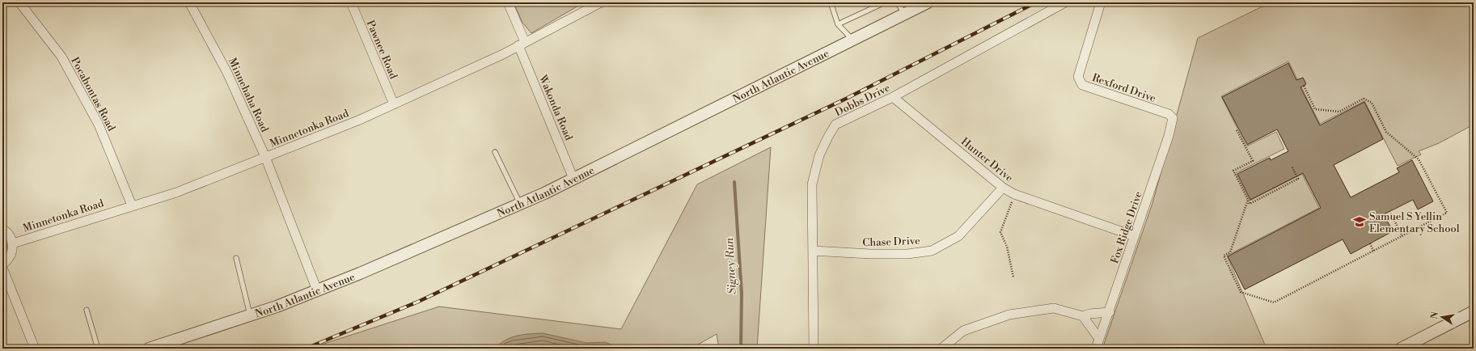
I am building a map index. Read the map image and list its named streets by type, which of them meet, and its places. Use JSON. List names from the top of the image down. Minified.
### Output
{"streets":{"street":["Pawnee Road","North Atlantic Avenue","Rexford Drive","Pocahontas Road","Minnehaha Road","Dobbs Drive","Wakonda Road","Minnetonka Road","Hunter Drive","Fox Ridge Drive","Chase Drive"]},"crossings":[["Pawnee Road","Minnetonka Road"],["North Atlantic Avenue","Minnehaha Road"],["North Atlantic Avenue","Wakonda Road"],["Rexford Drive","Fox Ridge Drive"],["Pocahontas Road","Minnetonka Road"],["Minnehaha Road","Minnetonka Road"],["Dobbs Drive","Hunter Drive"],["Dobbs Drive","Chase Drive"],["Wakonda Road","Minnetonka Road"],["Hunter Drive","Fox Ridge Drive"],["Hunter Drive","Chase Drive"]],"water":["Signey Run"],"places":{"school or university":["Samuel S Yellin Elementary School"]},"north":"left"}
